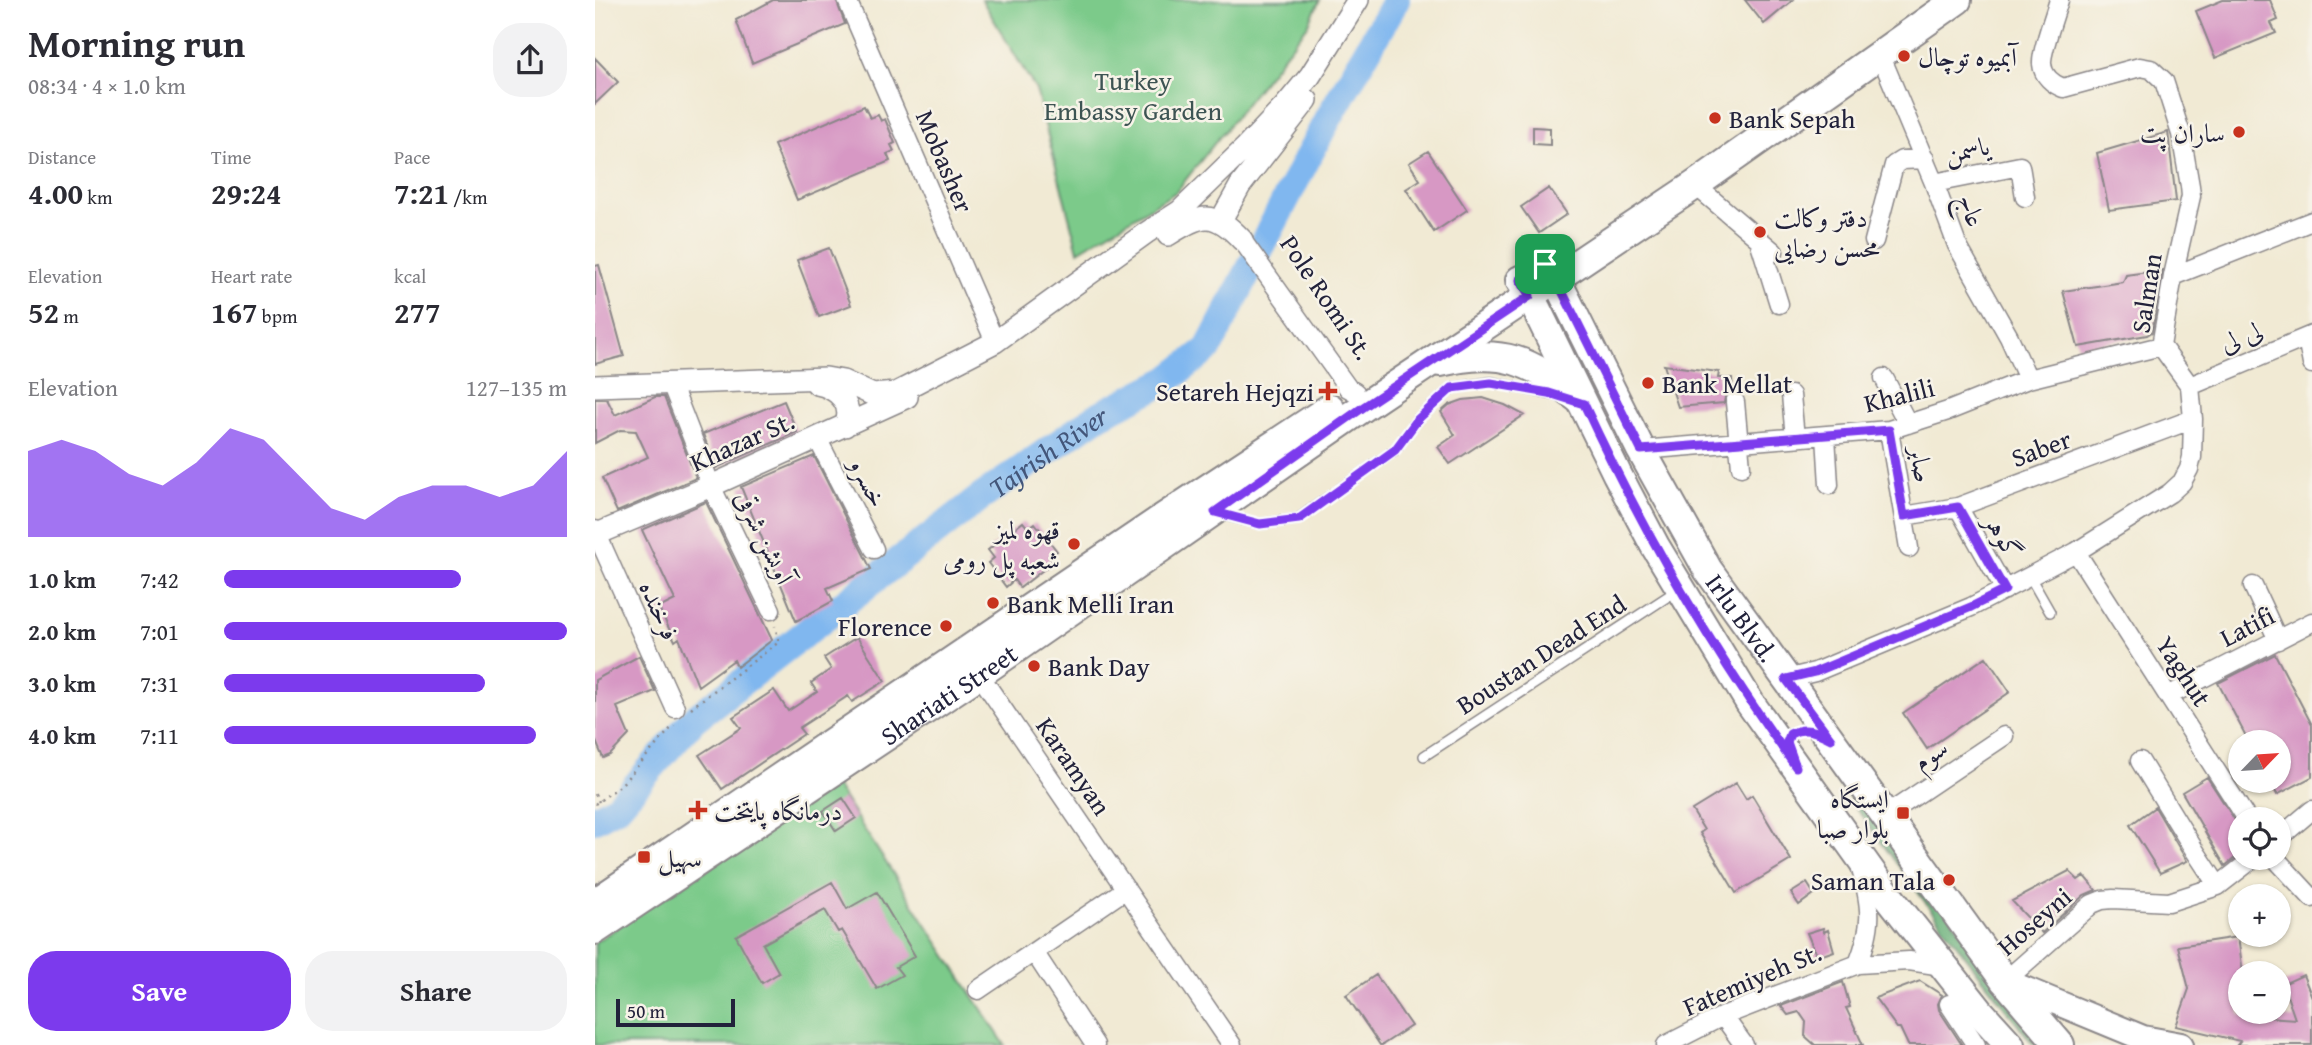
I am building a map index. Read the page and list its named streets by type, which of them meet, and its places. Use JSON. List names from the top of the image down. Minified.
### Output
{"streets":{"main road":["Irlu Blvd.","Shariati Street"],"street":["یاسمن","Mobasher","عاج","Salman","Pole Romi St.","لی لی","Khalili","Khazar St.","Saber","صابر","خسرو","گوهر","آویشن شرقی","فرخنده","Latifi","Yaghut","سوم","Karamyan","Hoseyni","Fatemiyeh St."],"lane":["Boustan Dead End"]},"crossings":[["یاسمن","عاج"],["عاج","Khalili"],["عاج","Shariati Street"],["Salman","لی لی"],["Salman","Khalili"],["Pole Romi St.","Shariati Street"],["Khalili","صابر"],["Khalili","Irlu Blvd."],["Khazar St.","خسرو"],["Khazar St.","آویشن شرقی"],["Khazar St.","فرخنده"],["Saber","صابر"],["Saber","گوهر"],["Irlu Blvd.","Boustan Dead End"],["Irlu Blvd.","Shariati Street"],["Irlu Blvd.","سوم"],["Irlu Blvd.","Hoseyni"],["Irlu Blvd.","Fatemiyeh St."],["Latifi","Yaghut"],["Shariati Street","Karamyan"]],"water":["Tajrish River"],"parks":["Turkey Embassy Garden"],"places":{"other":["آبمیوه توچال","Bank Sepah","ساران پت","دفتر وکالت محسن رضایی","Bank Mellat","قهوه لمیز شعبه پل رومی","Bank Melli Iran","Florence","Bank Day","Saman Tala"],"health":["Setareh Hejqzi","درمانگاه پایتخت"],"transit":["ایستگاه بلوار صبا","سهیل"]},"scale_bar":"50 m","north":"top right","page":{"heading":["Morning run","08:34 · 4 × 1.0 km"],"stats":[["Distance","4.00 km"],["Time","29:24"],["Pace","7:21 /km"],["Elevation","52 m"],["Heart rate","167 bpm"],["kcal","277"]],"chart":["Elevation","127–135 m"],"list":[{"name":"1.0 km","note":"7:42"},{"name":"2.0 km","note":"7:01"},{"name":"3.0 km","note":"7:31"},{"name":"4.0 km","note":"7:11"}],"map_buttons":["+","−"],"buttons":["Save","Share"],"scale":"50 m"}}
